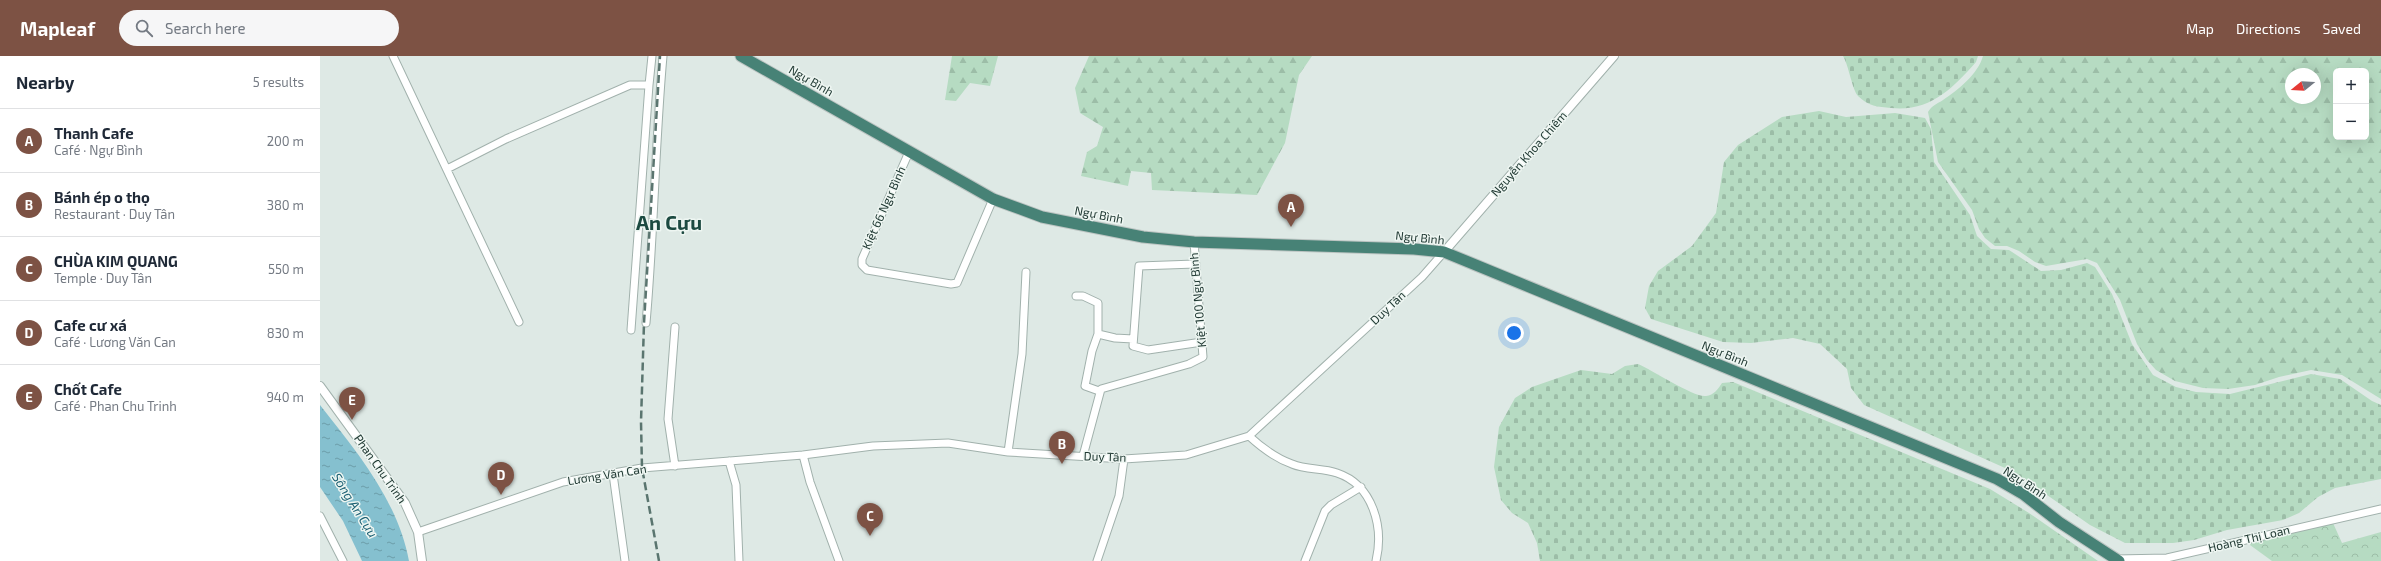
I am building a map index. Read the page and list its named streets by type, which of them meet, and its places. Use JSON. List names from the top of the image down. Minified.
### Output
{"streets":{"highway":["Ngự Bình"],"street":["Nguyễn Khoa Chiêm","Kiệt 66 Ngự Bình","Kiệt 100 Ngự Bình","Duy Tân","Phan Chu Trinh","Lương Văn Can","Hoàng Thị Loan"]},"crossings":[["Ngự Bình","Nguyễn Khoa Chiêm"],["Ngự Bình","Kiệt 66 Ngự Bình"],["Ngự Bình","Kiệt 100 Ngự Bình"],["Ngự Bình","Duy Tân"],["Ngự Bình","Hoàng Thị Loan"],["Nguyễn Khoa Chiêm","Duy Tân"],["Duy Tân","Lương Văn Can"],["Phan Chu Trinh","Lương Văn Can"]],"districts":["An Cựu"],"water":["Sông An Cựu"],"north":"left","page":{"header":"Mapleaf","search":"Search here","nav":["Map","Directions","Saved"],"heading":["Nearby","5 results"],"map_buttons":["+","−"],"list":[{"mark":"A","name":"Thanh Cafe","note":"Café · Ngự Bình","value":"200 m"},{"mark":"B","name":"Bánh ép o thọ","note":"Restaurant · Duy Tân","value":"380 m"},{"mark":"C","name":"CHÙA KIM QUANG","note":"Temple · Duy Tân","value":"550 m"},{"mark":"D","name":"Cafe cư xá","note":"Café · Lương Văn Can","value":"830 m"},{"mark":"E","name":"Chốt Cafe","note":"Café · Phan Chu Trinh","value":"940 m"}],"pins":["A","E","B","D","C"]}}
